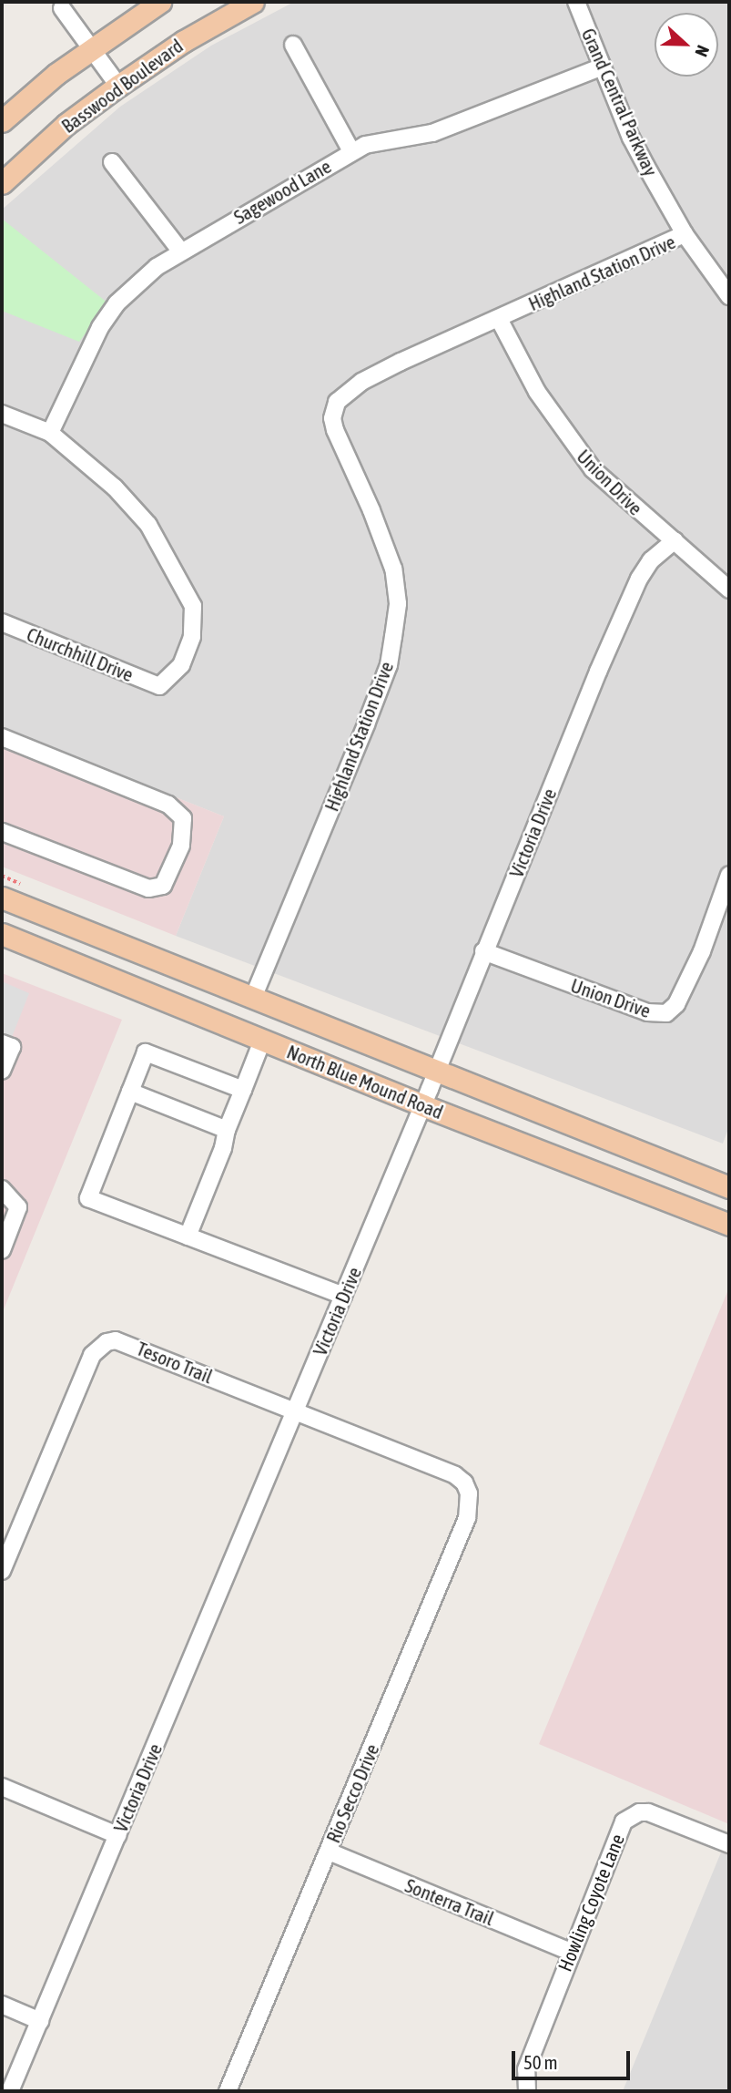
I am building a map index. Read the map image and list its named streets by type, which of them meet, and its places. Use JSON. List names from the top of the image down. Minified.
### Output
{"streets":{"main road":["Basswood Boulevard","North Blue Mound Road"],"street":["Grand Central Parkway","Sagewood Lane","Highland Station Drive","Union Drive","Churchhill Drive","Victoria Drive","Tesoro Trail","Rio Secco Drive","Sonterra Trail","Howling Coyote Lane"]},"crossings":[["Grand Central Parkway","Sagewood Lane"],["Grand Central Parkway","Highland Station Drive"],["Sagewood Lane","Churchhill Drive"],["Highland Station Drive","Union Drive"],["Highland Station Drive","North Blue Mound Road"],["Union Drive","Victoria Drive"],["Victoria Drive","North Blue Mound Road"],["Victoria Drive","Tesoro Trail"],["Tesoro Trail","Rio Secco Drive"],["Rio Secco Drive","Sonterra Trail"],["Sonterra Trail","Howling Coyote Lane"]],"scale_bar":"50 m","north":"right"}
